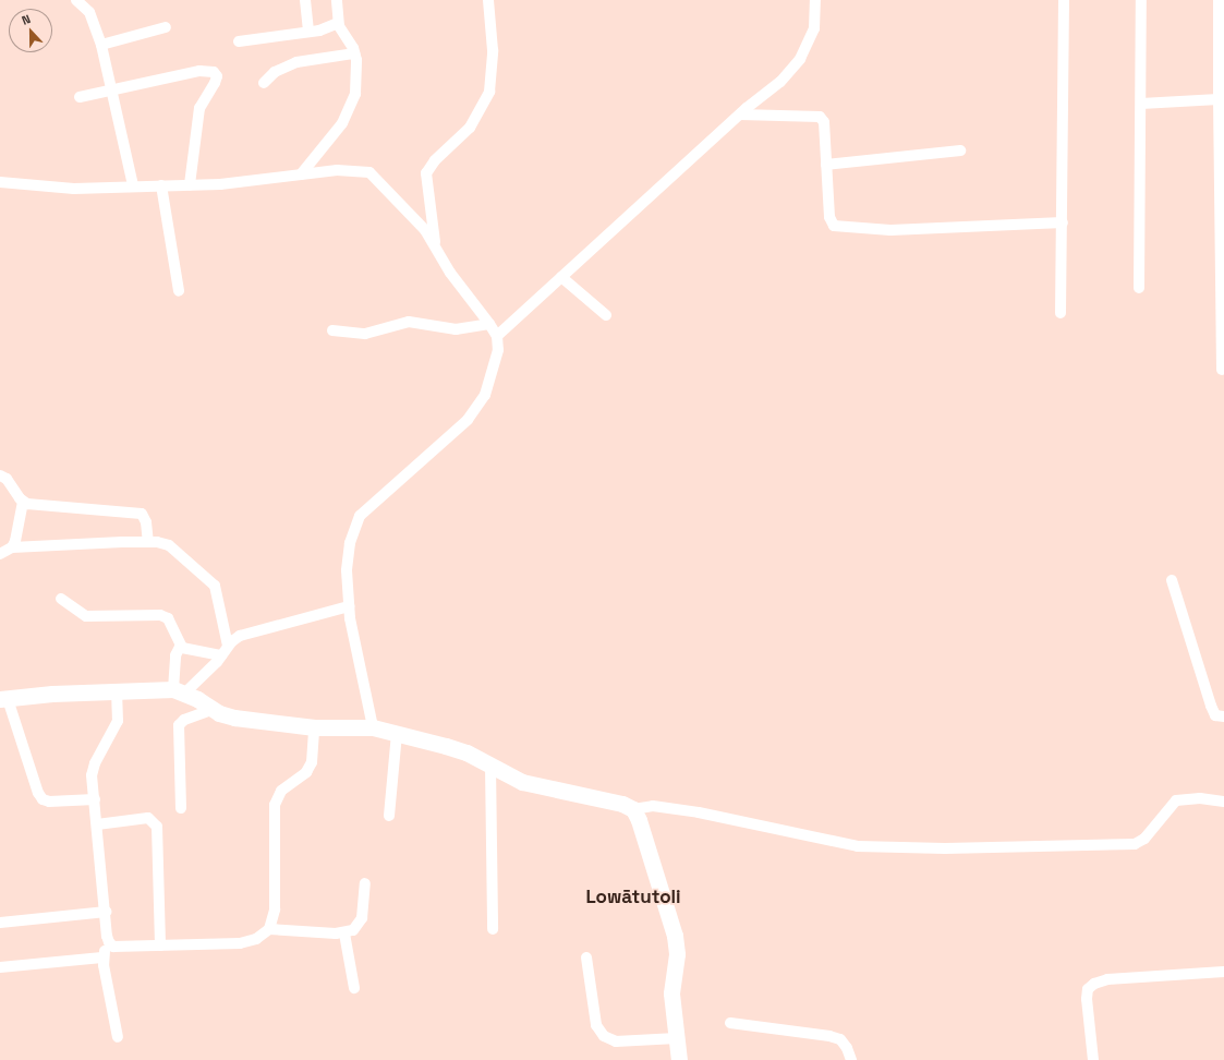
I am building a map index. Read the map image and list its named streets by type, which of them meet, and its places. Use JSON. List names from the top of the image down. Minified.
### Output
{"districts":["Lowātutoli"],"north":"top"}
